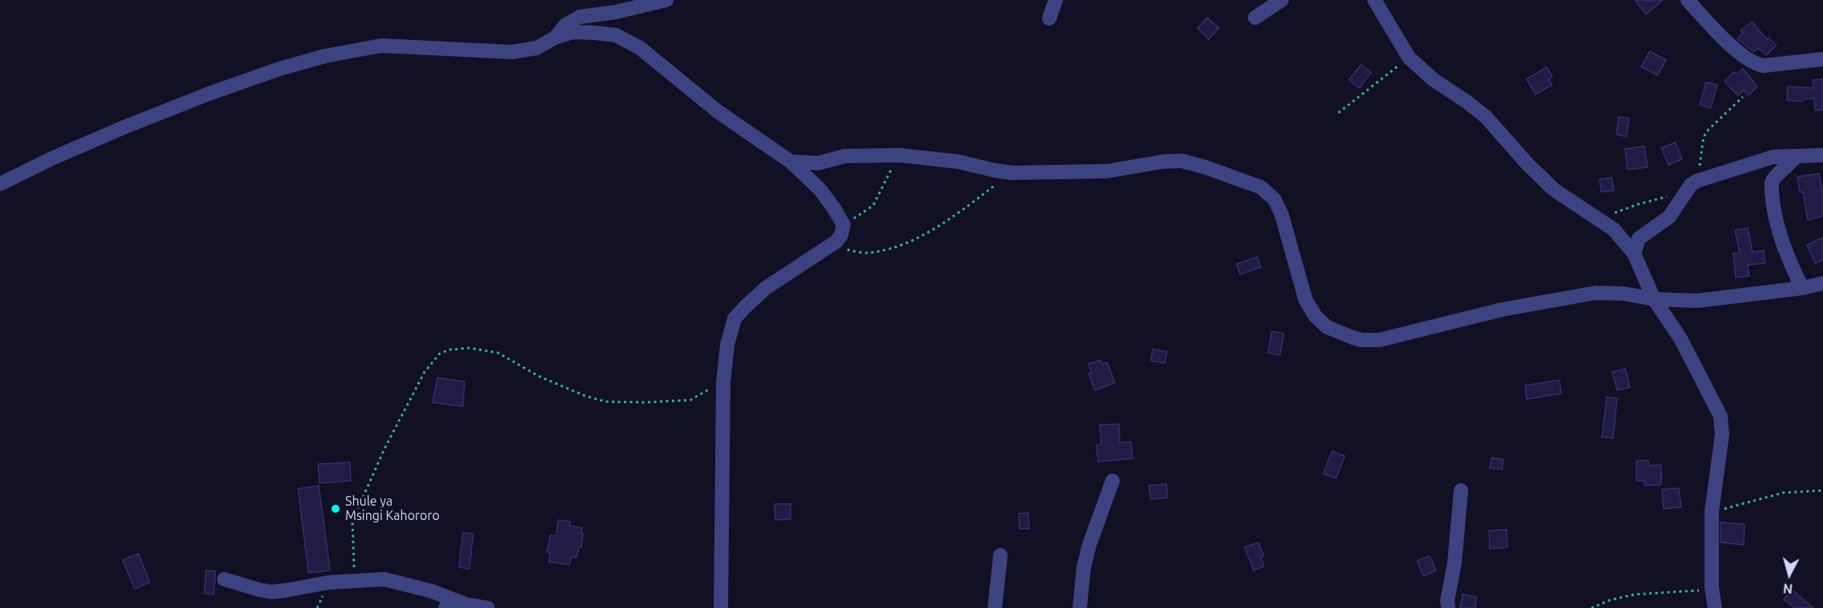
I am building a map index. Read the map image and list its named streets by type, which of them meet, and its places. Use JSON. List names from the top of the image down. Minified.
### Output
{"places":["Shule ya Msingi Kahororo"],"north":"bottom"}
